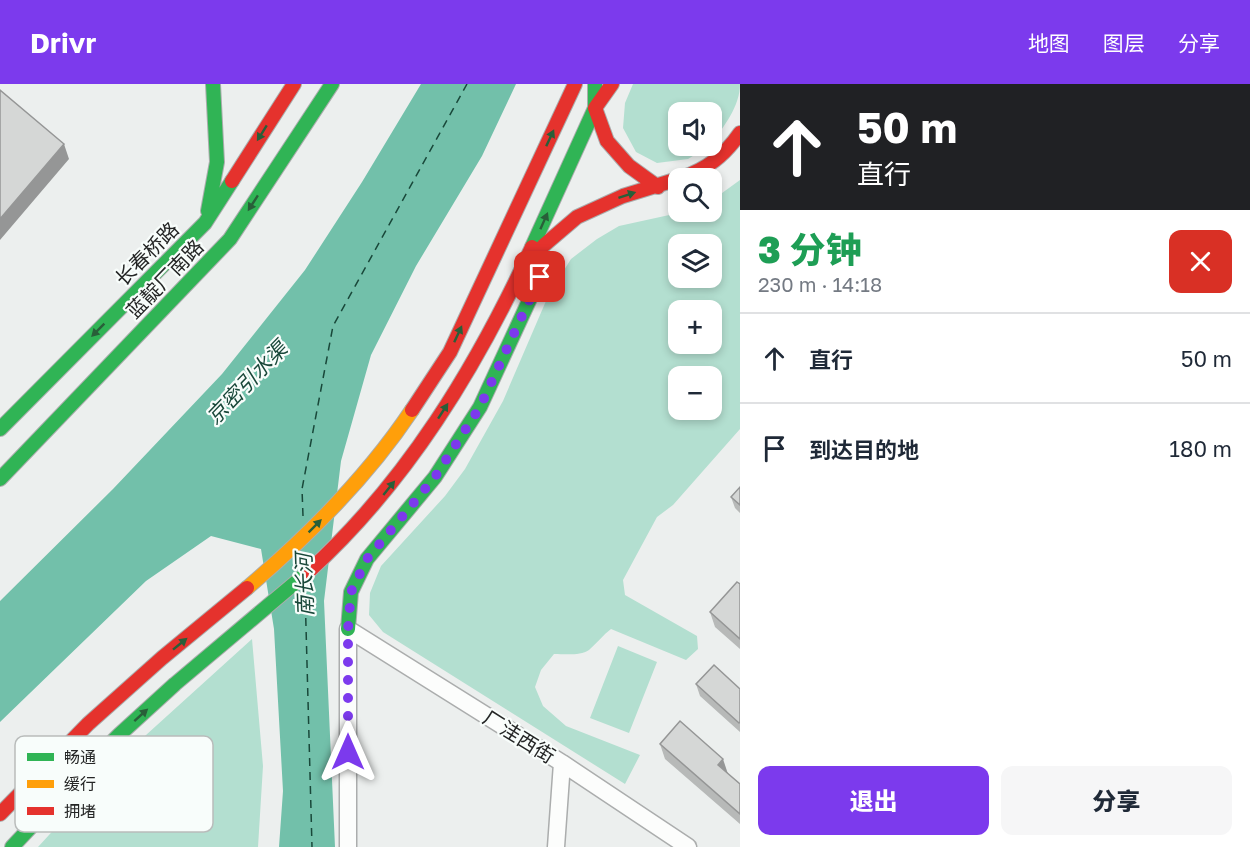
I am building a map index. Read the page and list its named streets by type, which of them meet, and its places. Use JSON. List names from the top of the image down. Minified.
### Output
{"streets":{"main road":["长春桥路","蓝靛厂南路"],"street":["厂洼西街"]},"one_way":["长春桥路","蓝靛厂南路"],"water":["京密引水渠","南长河"],"legend":["畅通","缓行","拥堵"],"page":{"header":"Drivr","nav":["地图","图层","分享"],"turn":["50 m","直行"],"map_buttons":["+","−"],"heading":["3 分钟","230 m · 14:18"],"list":[{"name":"直行","value":"50 m"},{"name":"到达目的地","value":"180 m"}],"buttons":["退出","分享"]}}
